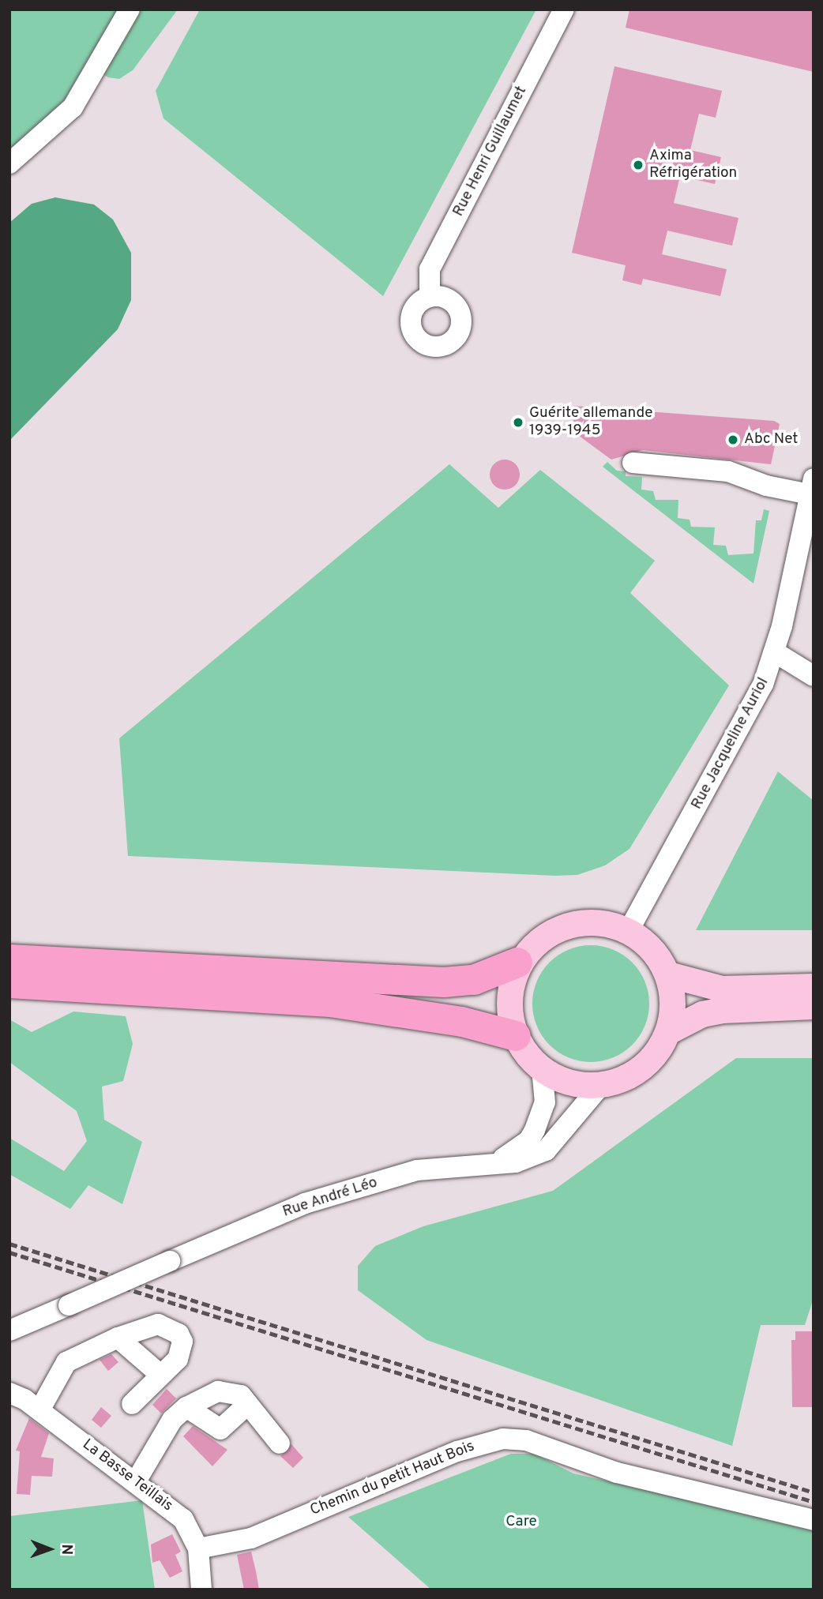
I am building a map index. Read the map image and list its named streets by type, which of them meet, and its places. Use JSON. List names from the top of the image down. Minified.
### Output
{"streets":{"street":["Rue Henri Guillaumet","Rue Jacqueline Auriol","Rue André Léo","La Basse Teillais","Chemin du petit Haut Bois"]},"crossings":[["Rue Jacqueline Auriol","Rue André Léo"],["La Basse Teillais","Chemin du petit Haut Bois"]],"parks":["Care"],"places":["Axima Réfrigération","Guérite allemande 1939-1945","Abc Net"],"north":"right"}
